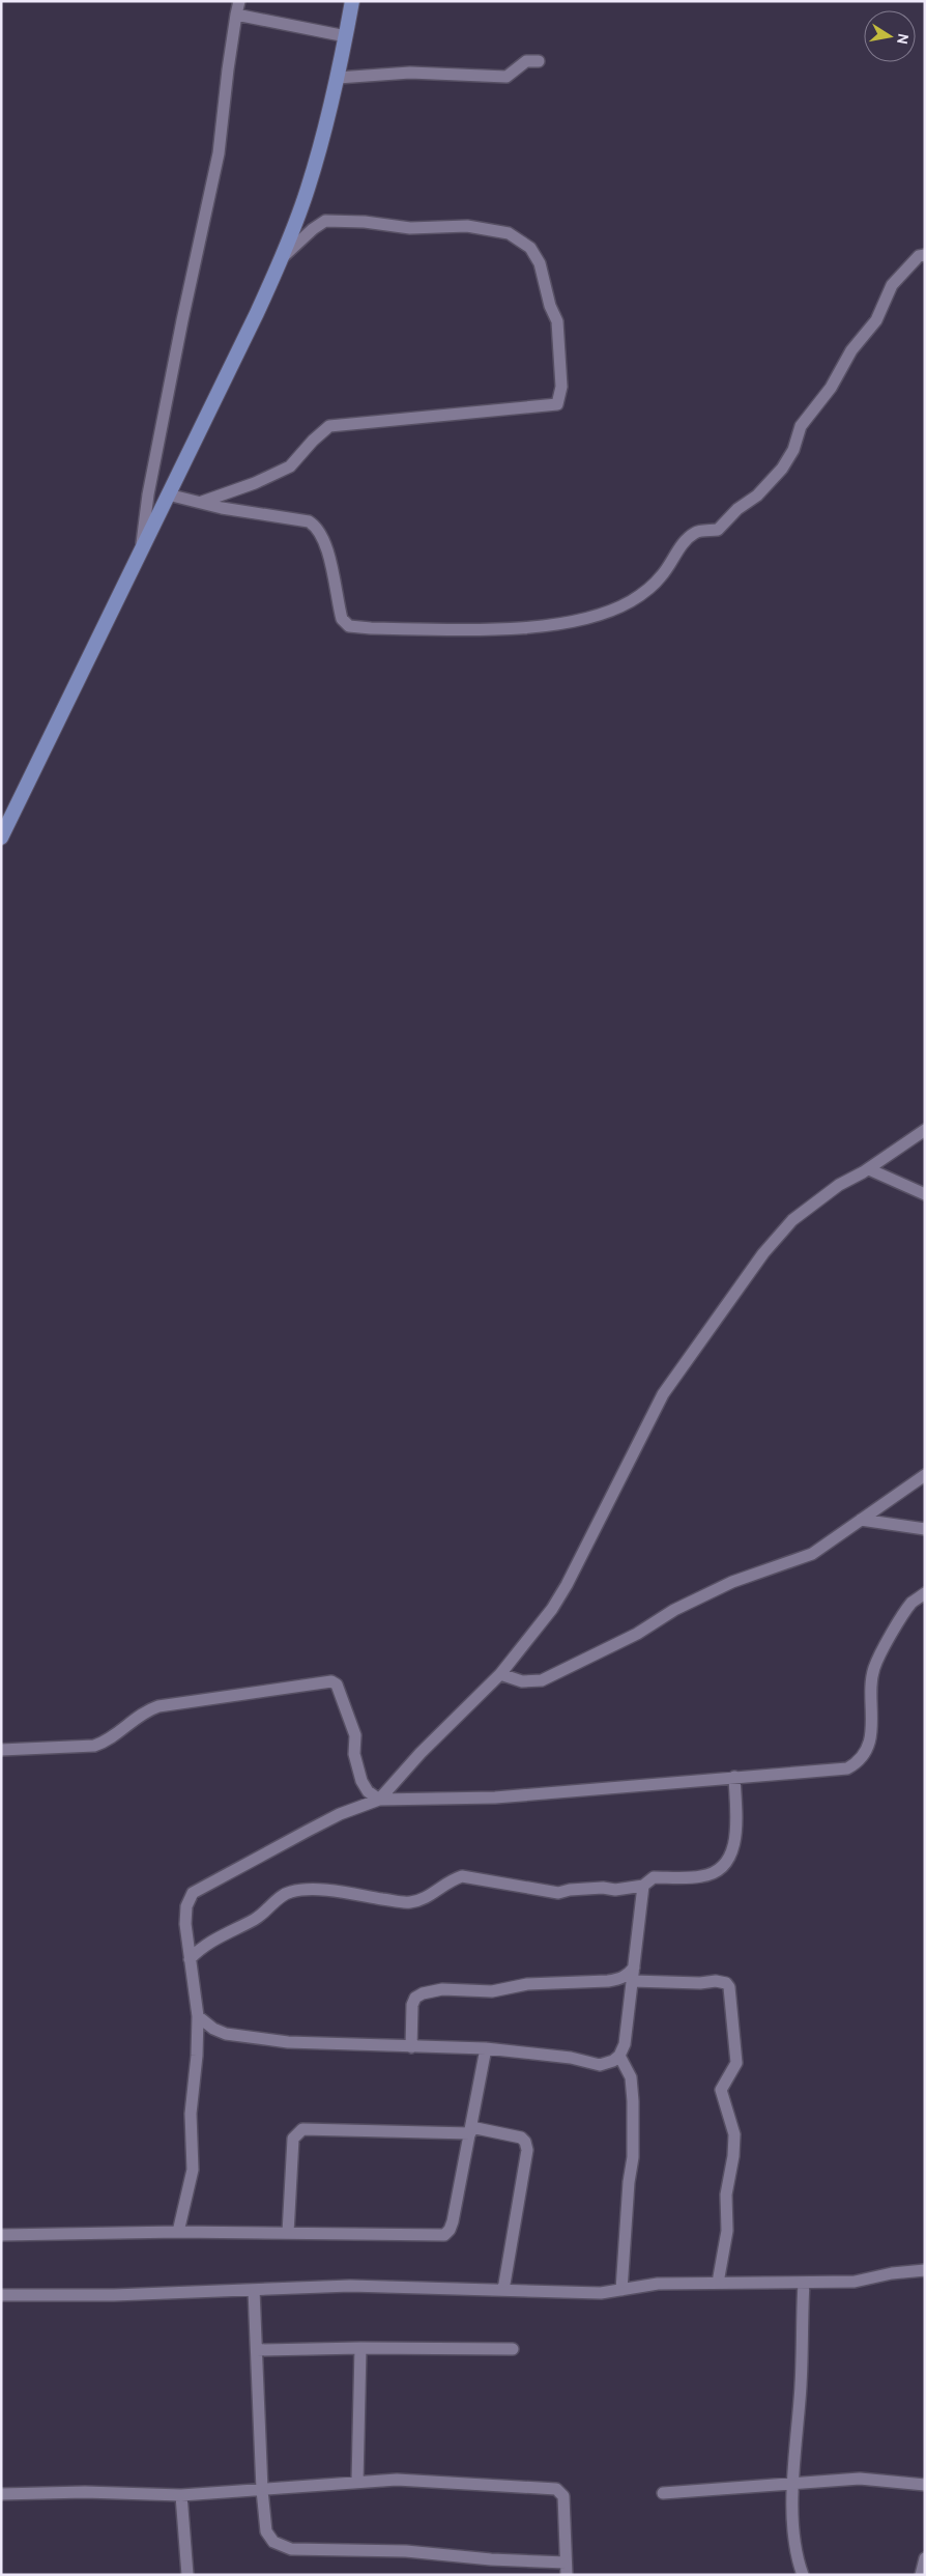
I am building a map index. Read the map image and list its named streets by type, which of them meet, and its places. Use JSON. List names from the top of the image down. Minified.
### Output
{"north":"right"}
